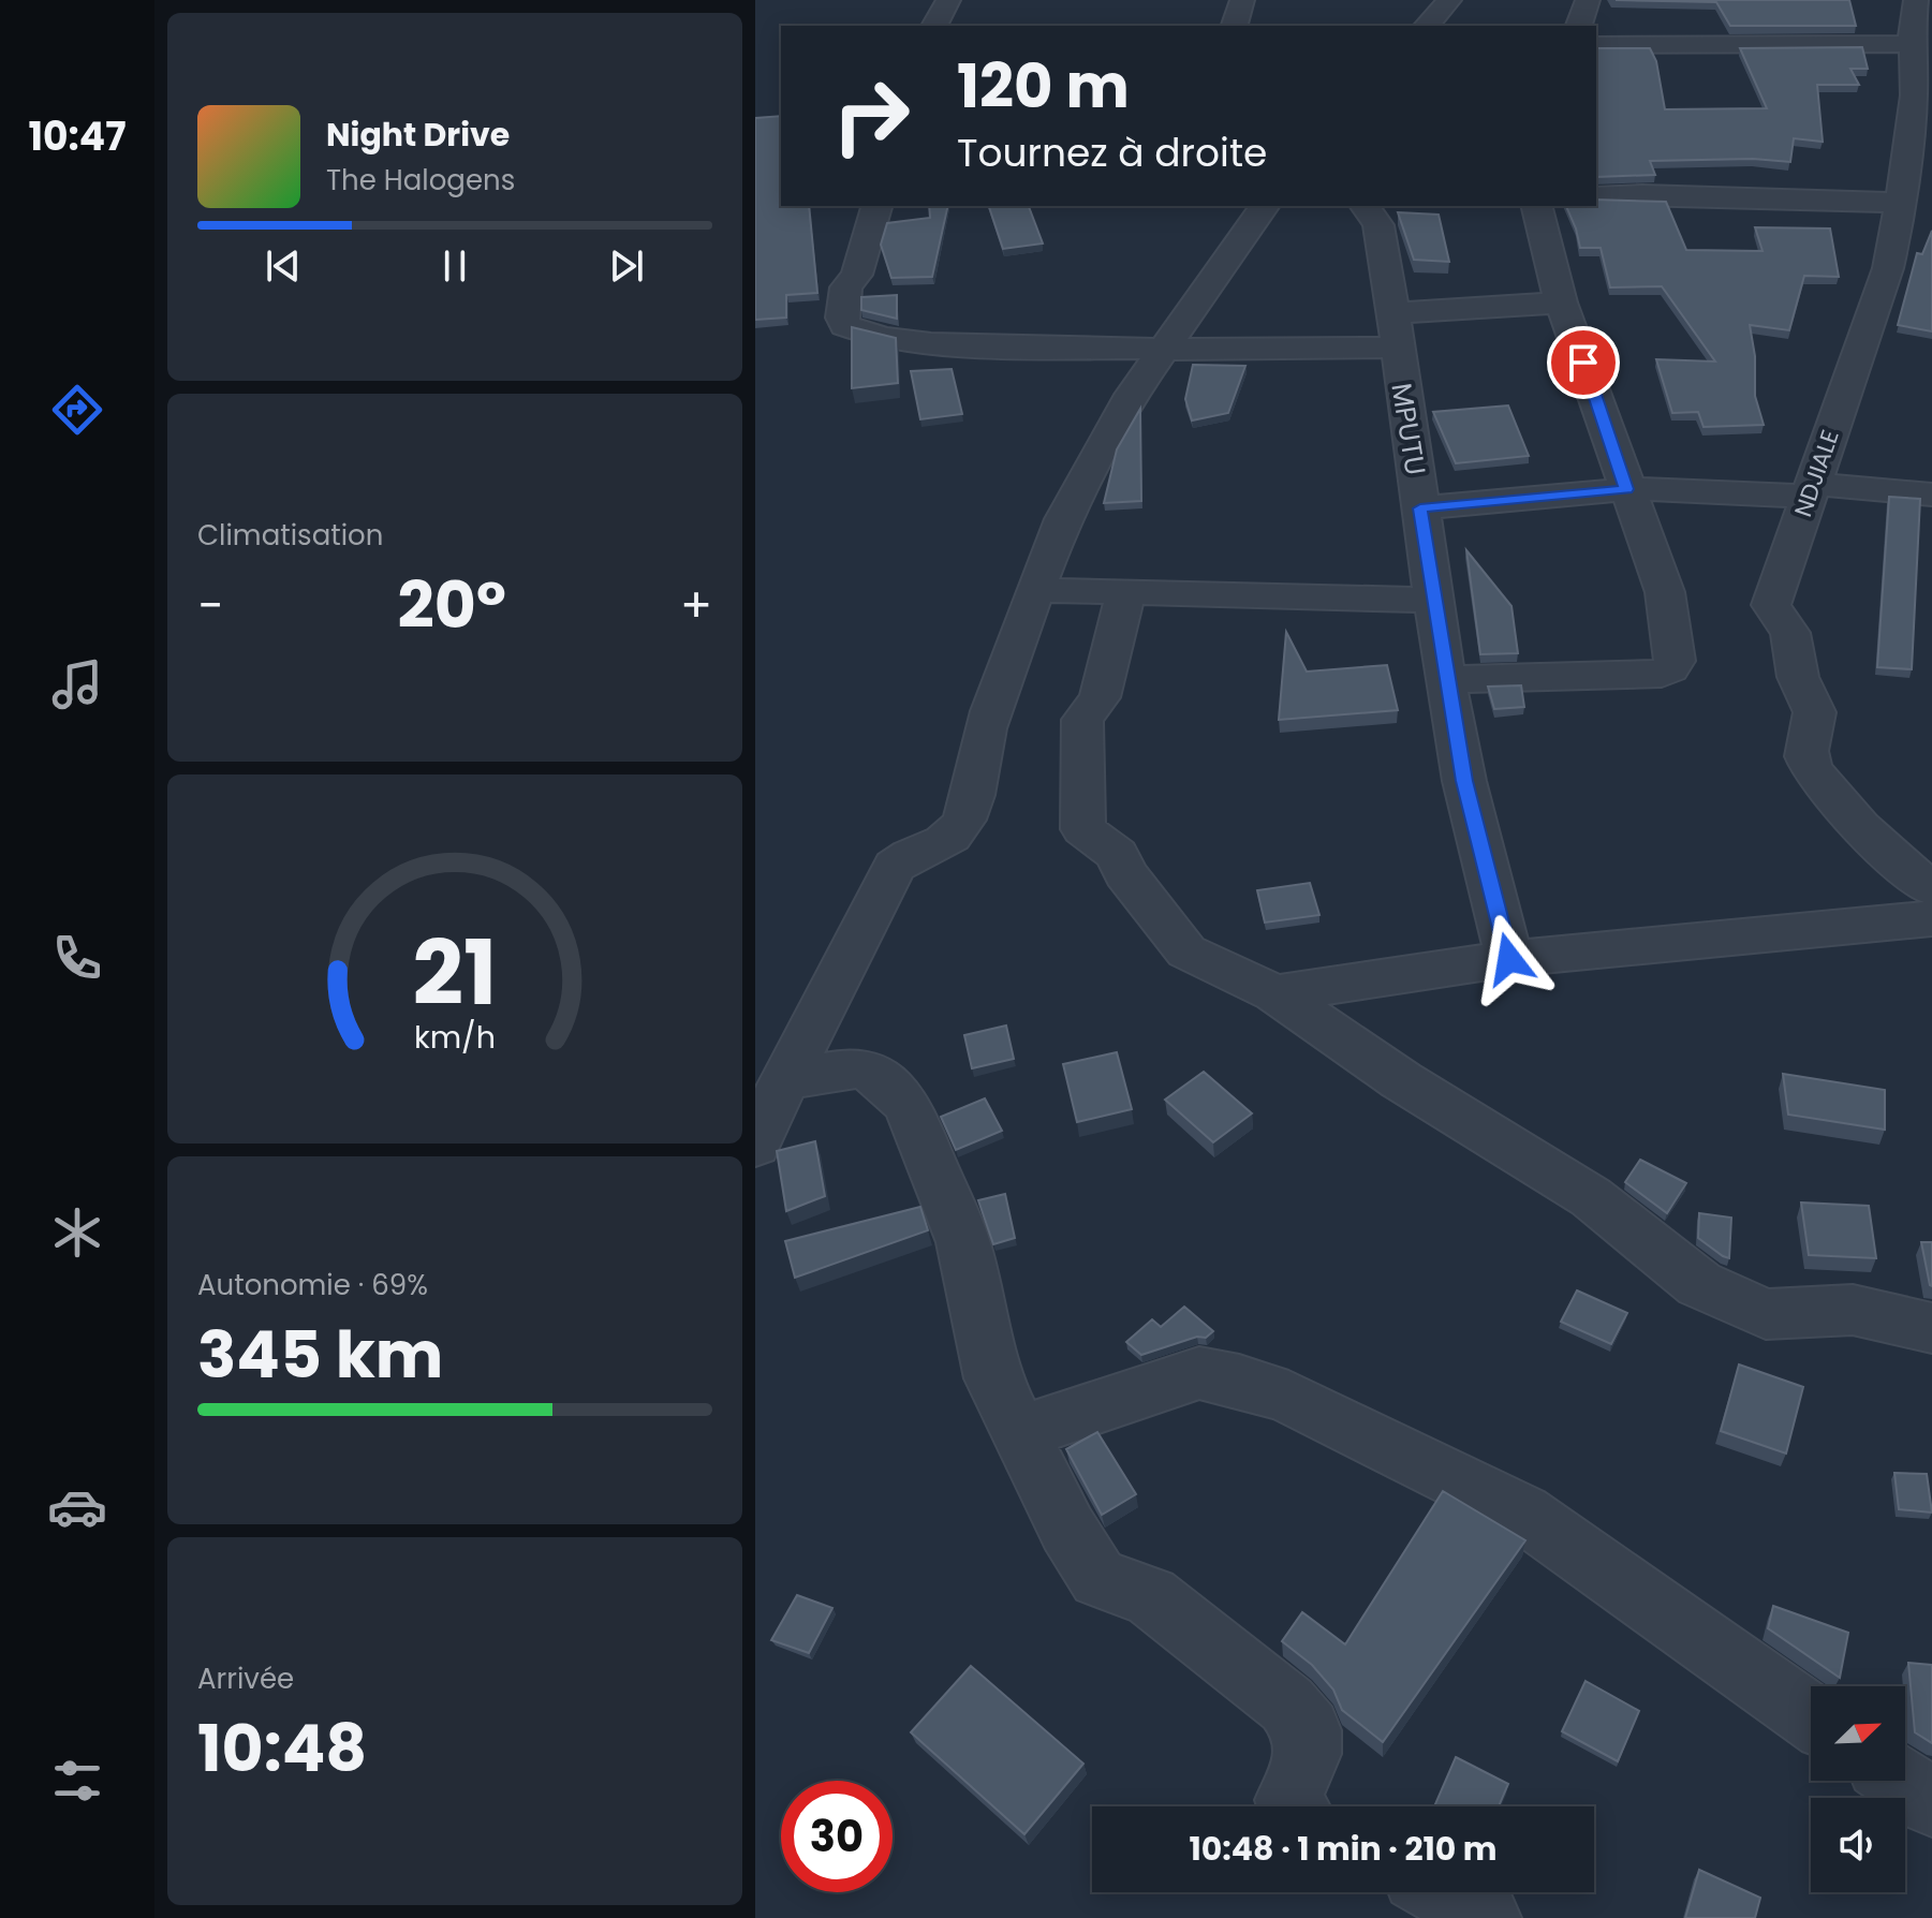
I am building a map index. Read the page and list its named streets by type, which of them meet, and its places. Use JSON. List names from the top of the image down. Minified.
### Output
{"streets":{"street":["MPUTU","NDJIALE"]},"north":"top right","page":{"tabs":"10:47","turn":["120 m","Tournez à droite"],"song":["Night Drive","The Halogens"],"tile":["Climatisation",["Autonomie · 69%","345 km"],["Arrivée","10:48"]],"heat":["−","20°","+"],"limit":"30","trip":"10:48 · 1 min · 210 m","gauge":["21","km/h"]}}
